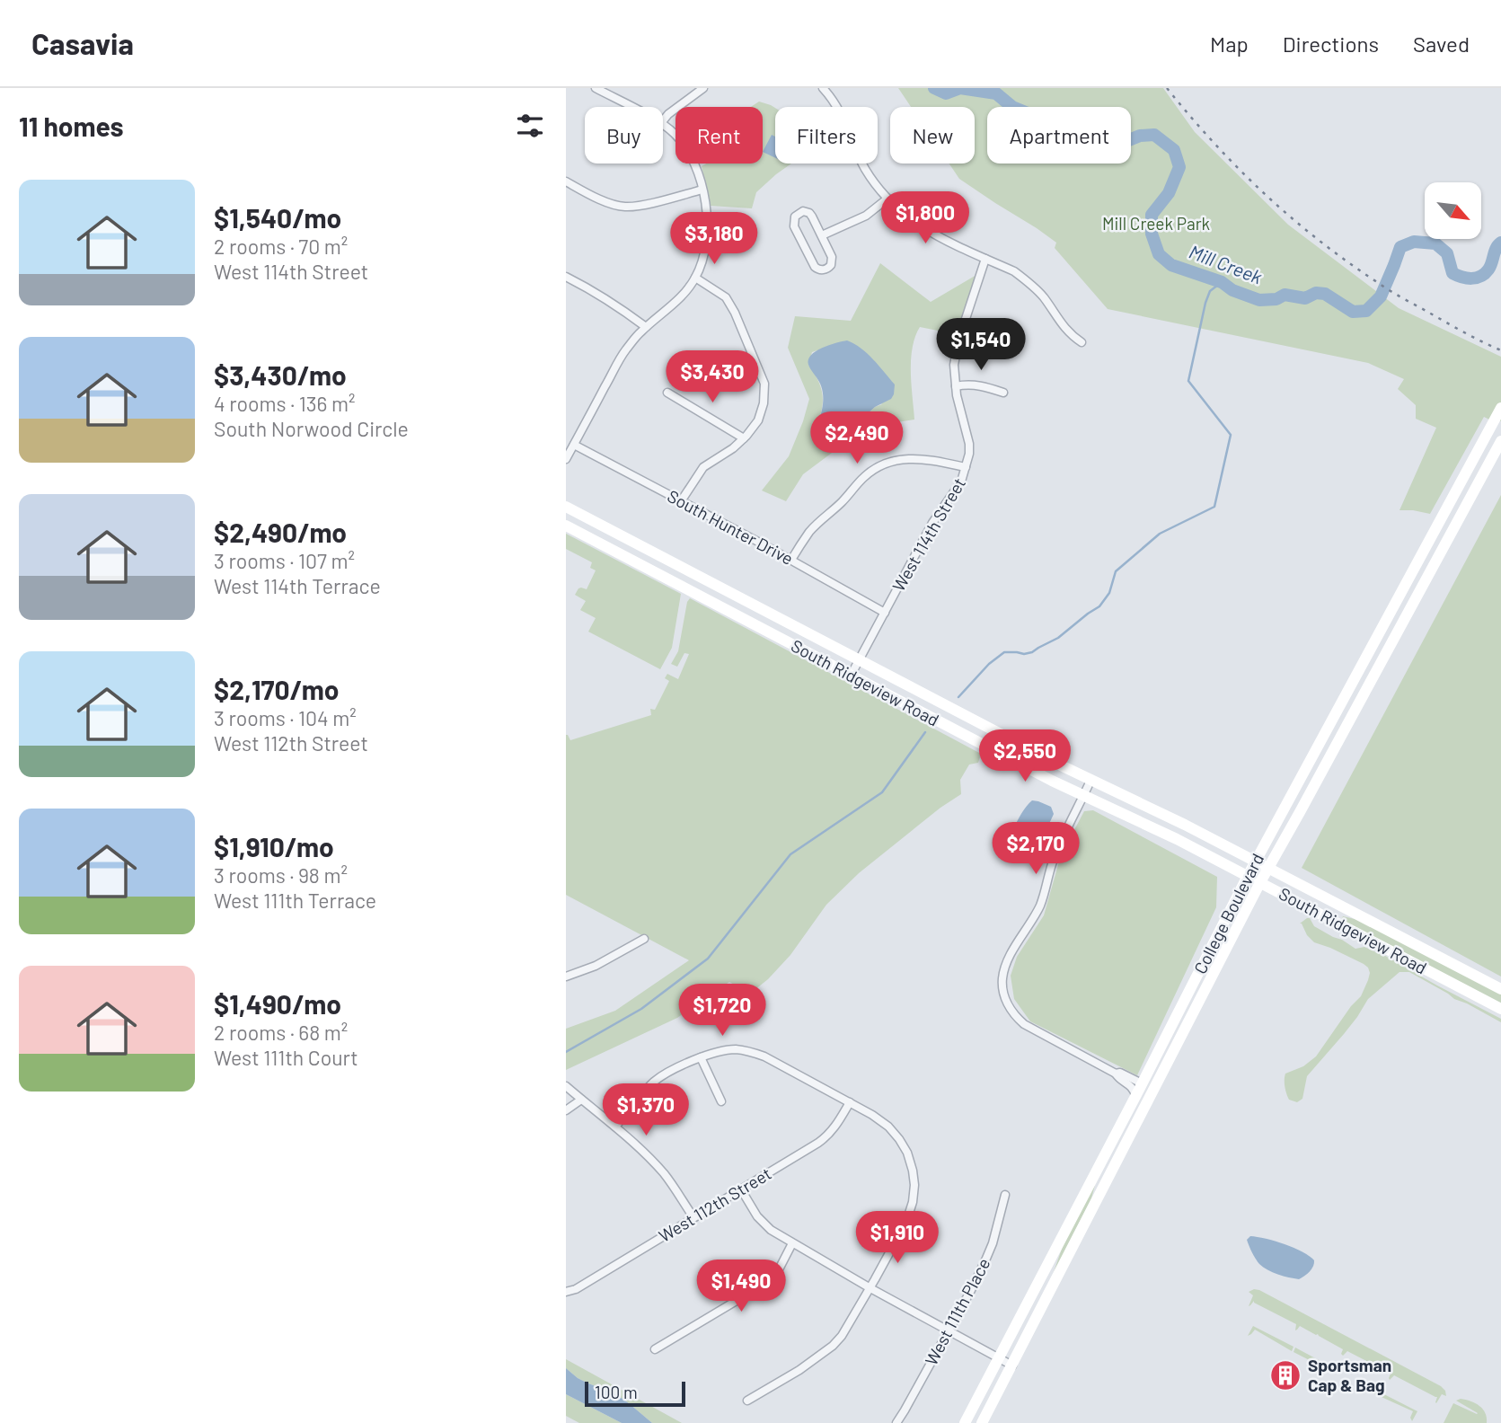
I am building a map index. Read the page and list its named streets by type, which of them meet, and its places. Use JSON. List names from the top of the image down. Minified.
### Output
{"streets":{"main road":["South Ridgeview Road","College Boulevard"],"street":["South Hunter Drive","West 114th Street","West 112th Street","West 111th Place"]},"crossings":[["South Hunter Drive","West 114th Street"],["West 114th Street","South Ridgeview Road"],["South Ridgeview Road","College Boulevard"]],"water":["Mill Creek"],"parks":["Mill Creek Park"],"places":{"building":["Sportsman Cap & Bag"]},"scale_bar":"100 m","north":"bottom right","page":{"header":"Casavia","nav":["Map","Directions","Saved"],"heading":"11 homes","chip":["Buy","Rent","Filters","New","Apartment"],"list":[{"name":"$1,540/mo","note":"2 rooms · 70 m² · West 114th Street"},{"name":"$3,430/mo","note":"4 rooms · 136 m² · South Norwood Circle"},{"name":"$2,490/mo","note":"3 rooms · 107 m² · West 114th Terrace"},{"name":"$2,170/mo","note":"3 rooms · 104 m² · West 112th Street"},{"name":"$1,910/mo","note":"3 rooms · 98 m² · West 111th Terrace"},{"name":"$1,490/mo","note":"2 rooms · 68 m² · West 111th Court"}],"price":["$1,800","$3,180","$1,540","$3,430","$2,490","$2,550","$2,170","$1,720","$1,370","$1,910","$1,490"],"scale":"100 m"}}
